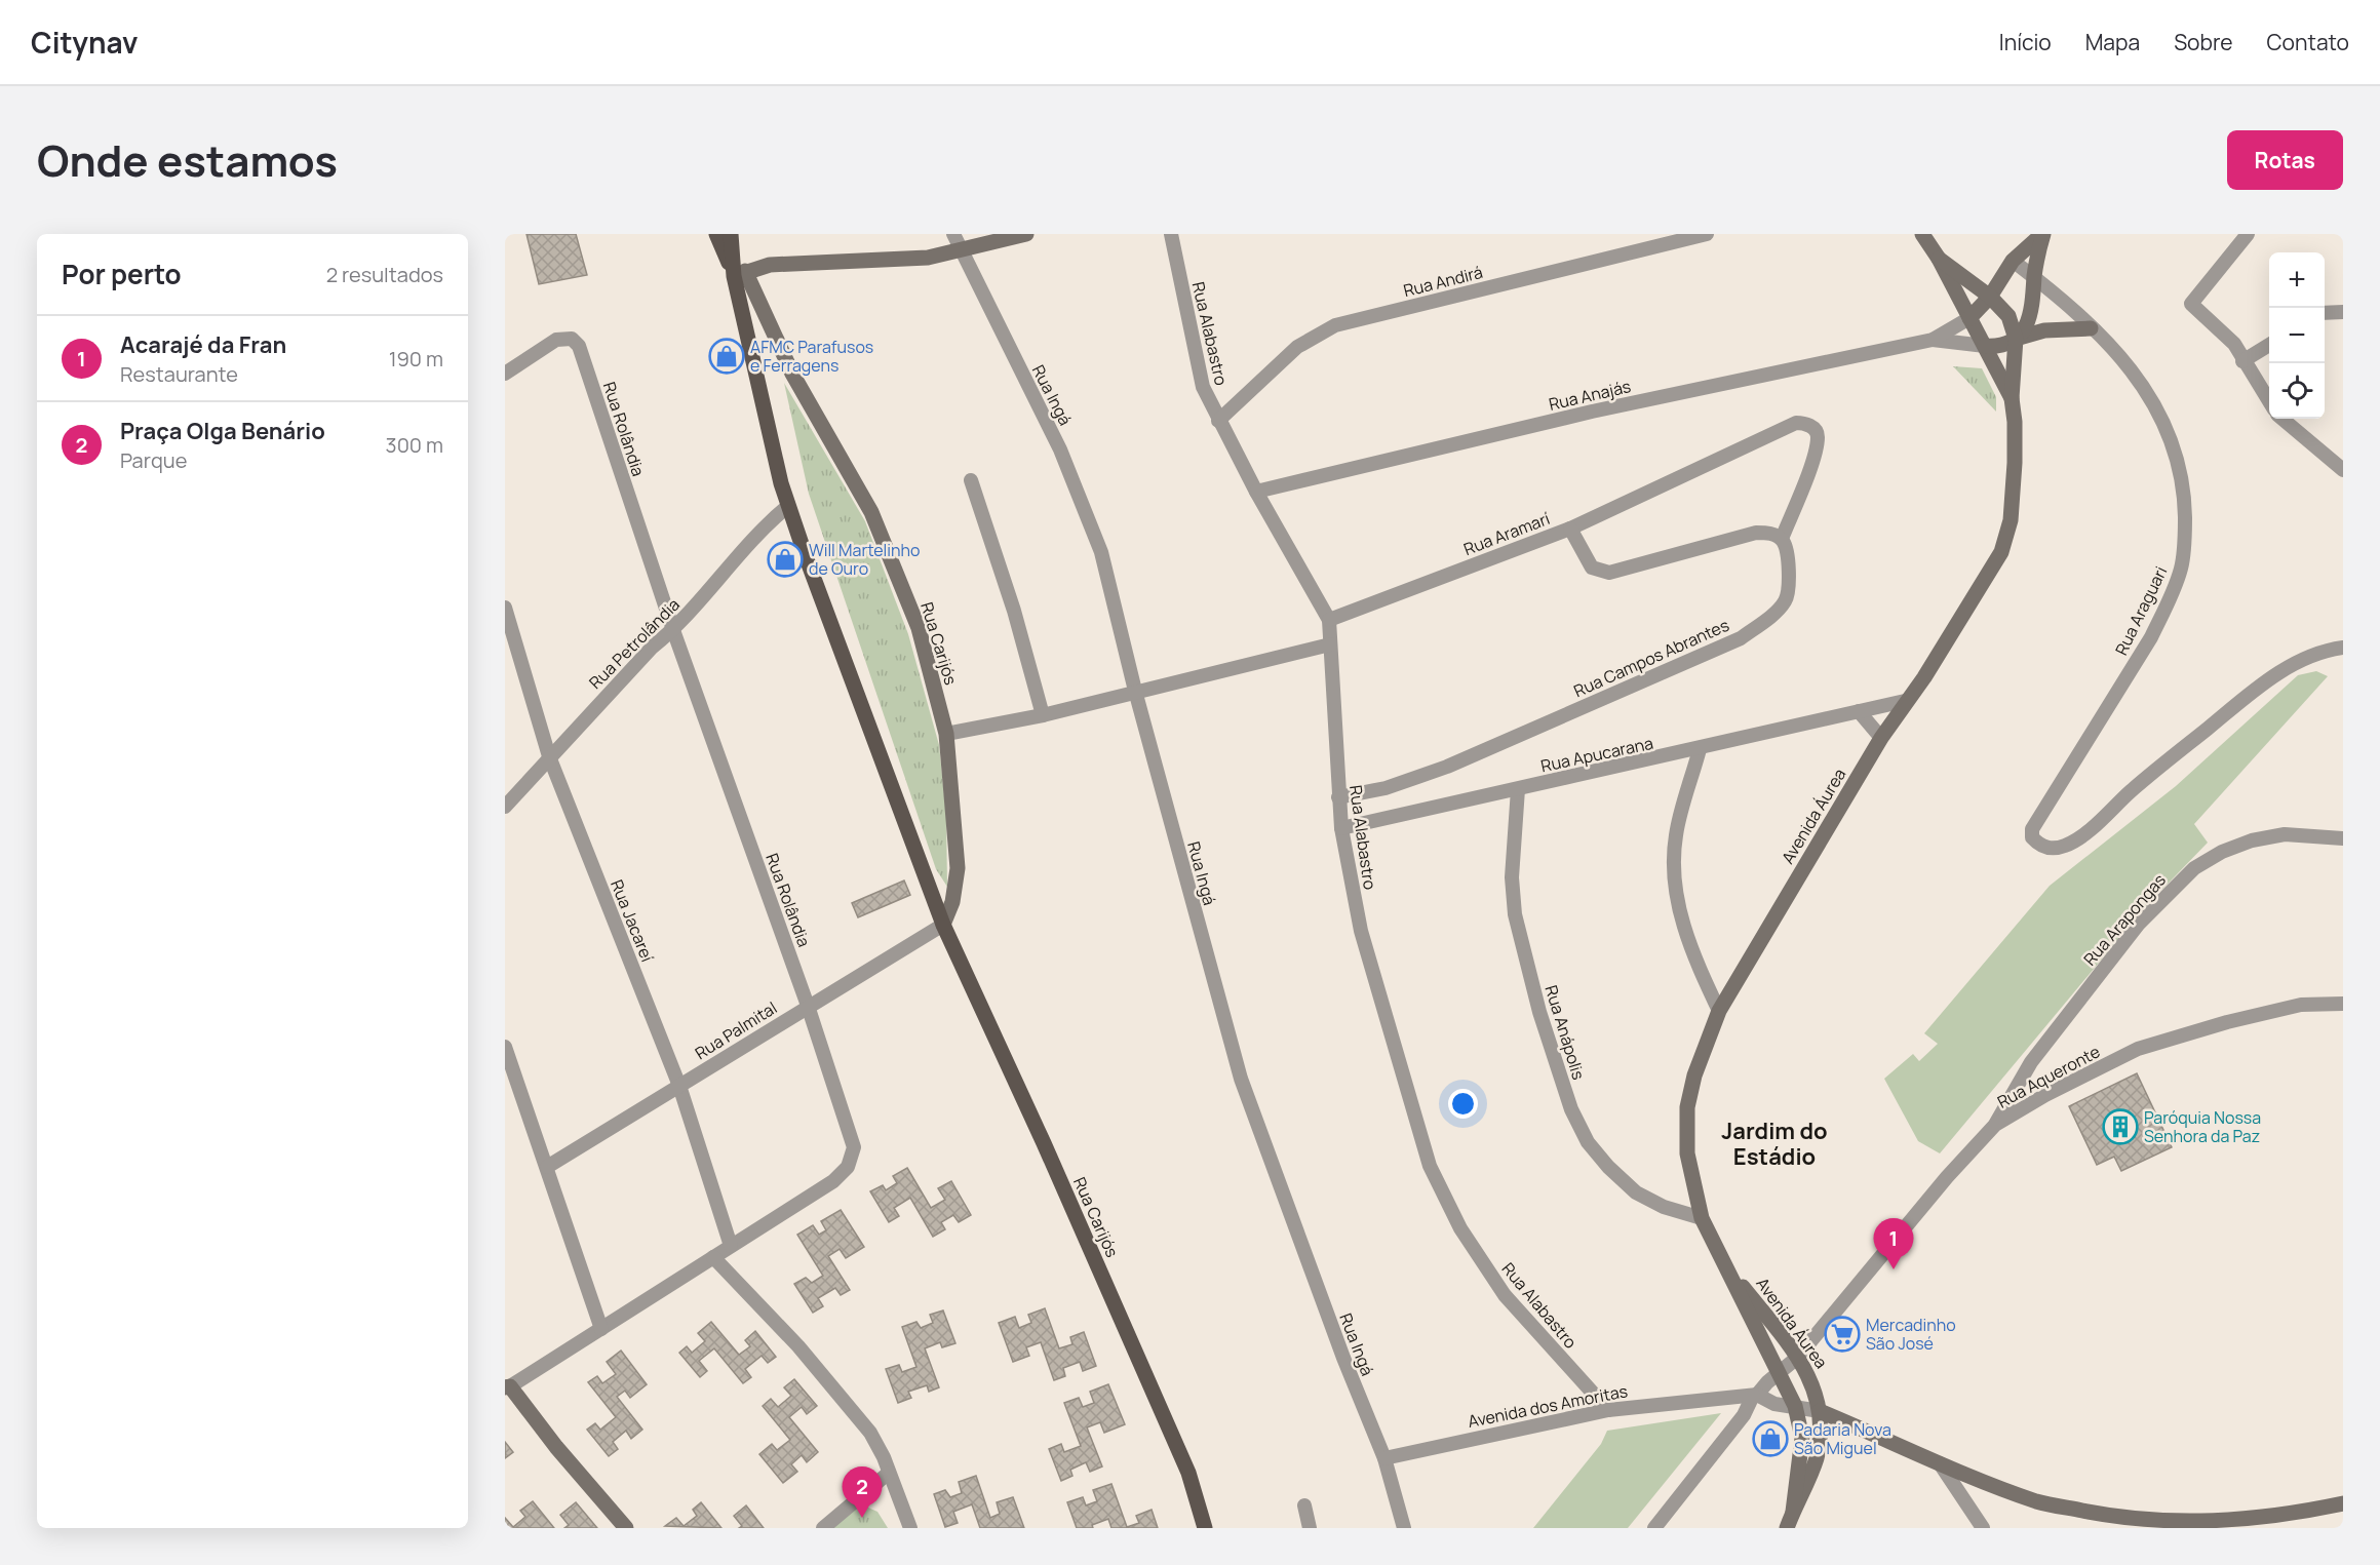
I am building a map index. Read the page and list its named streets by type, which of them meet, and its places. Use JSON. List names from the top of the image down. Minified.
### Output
{"streets":{"main road":["Rua Carijós"],"street":["Rua Andirá","Rua Alabastro","Rua Ingá","Rua Anajás","Rua Rolândia","Rua Aramarí","Rua Araguari","Rua Petrolândia","Rua Campos Abrantes","Rua Apucarana","Avenida Áurea","Rua Arapongas","Rua Jacareí","Rua Palmital","Rua Anápolis","Rua Aqueronte","Avenida dos Amoritas"]},"crossings":[["Rua Andirá","Rua Alabastro"],["Rua Alabastro","Rua Anajás"],["Rua Alabastro","Rua Aramarí"],["Rua Alabastro","Rua Campos Abrantes"],["Rua Alabastro","Rua Apucarana"],["Rua Alabastro","Avenida dos Amoritas"],["Rua Ingá","Avenida dos Amoritas"],["Rua Anajás","Avenida Áurea"],["Rua Rolândia","Rua Petrolândia"],["Rua Rolândia","Rua Jacareí"],["Rua Rolândia","Rua Palmital"],["Rua Aramarí","Rua Campos Abrantes"],["Rua Araguari","Avenida Áurea"],["Rua Petrolândia","Rua Carijós"],["Rua Petrolândia","Rua Jacareí"],["Rua Carijós","Rua Palmital"],["Rua Apucarana","Avenida Áurea"],["Rua Apucarana","Rua Anápolis"],["Avenida Áurea","Rua Anápolis"],["Avenida Áurea","Rua Aqueronte"],["Avenida Áurea","Avenida dos Amoritas"],["Rua Arapongas","Rua Aqueronte"],["Rua Jacareí","Rua Palmital"]],"districts":["Jardim do Estádio"],"places":{"shop":["AFMC Parafusos e Ferragens","Will Martelinho de Ouro","Padaria Nova São Miguel"],"building":["Paróquia Nossa Senhora da Paz"],"supermarket":["Mercadinho São José"]},"page":{"header":"Citynav","nav":["Início","Mapa","Sobre","Contato"],"title":"Onde estamos","buttons":"Rotas","heading":["Por perto","2 resultados"],"map_buttons":["+","−"],"list":[{"mark":"1","name":"Acarajé da Fran","note":"Restaurante","value":"190 m"},{"mark":"2","name":"Praça Olga Benário","note":"Parque","value":"300 m"}],"pins":["1","2"]}}
